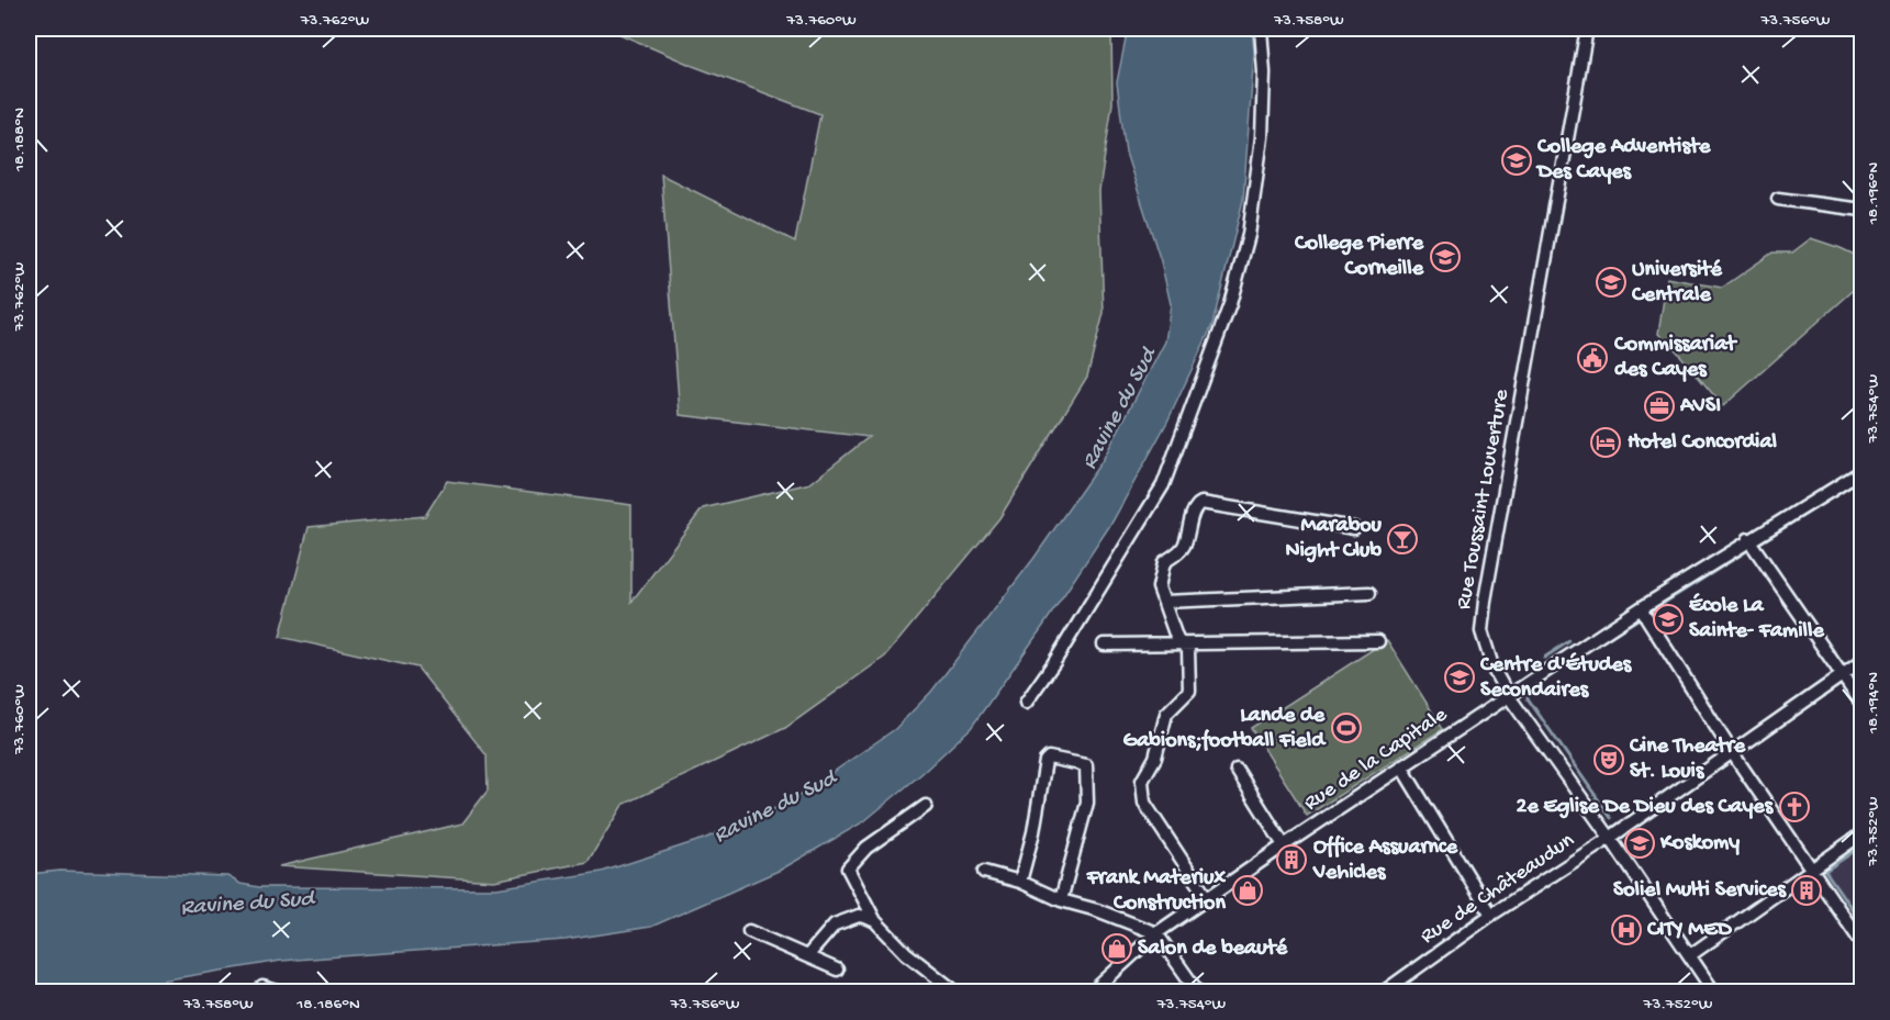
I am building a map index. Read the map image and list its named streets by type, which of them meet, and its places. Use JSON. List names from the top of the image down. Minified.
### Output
{"streets":{"street":["Rue Toussaint Louverture","Rue de la Capitale","Rue de Châteaudun"]},"crossings":[["Rue Toussaint Louverture","Rue de la Capitale"],["Rue Toussaint Louverture","Rue de Châteaudun"]],"water":["Ravine du Sud"],"places":{"school or university":["College Adventiste Des Cayes","College Pierre Corneille","Université Centrale","École La Sainte- Famille","Centre d'Études Secondaires","Koskomy"],"public building":["Commissariat des Cayes"],"office":["AVSI"],"hotel":["Hotel Concordial"],"bar":["Marabou Night Club"],"sports":["Lande de Gabions;football Field"],"theatre":["Cine Theatre St. Louis"],"church":["2e Eglise De Dieu des Cayes"],"building":["Office Assuarnce Vehicles","Soliel Multi Services"],"shop":["Frank Materiux Construction","Salon de beauté"],"hospital":["CITY MED"]},"coordinates":["73.762°W","73.760°W","73.758°W","73.756°W","18.188°N","18.196°N","73.754°W","18.194°N","73.752°W","18.186°N"]}
